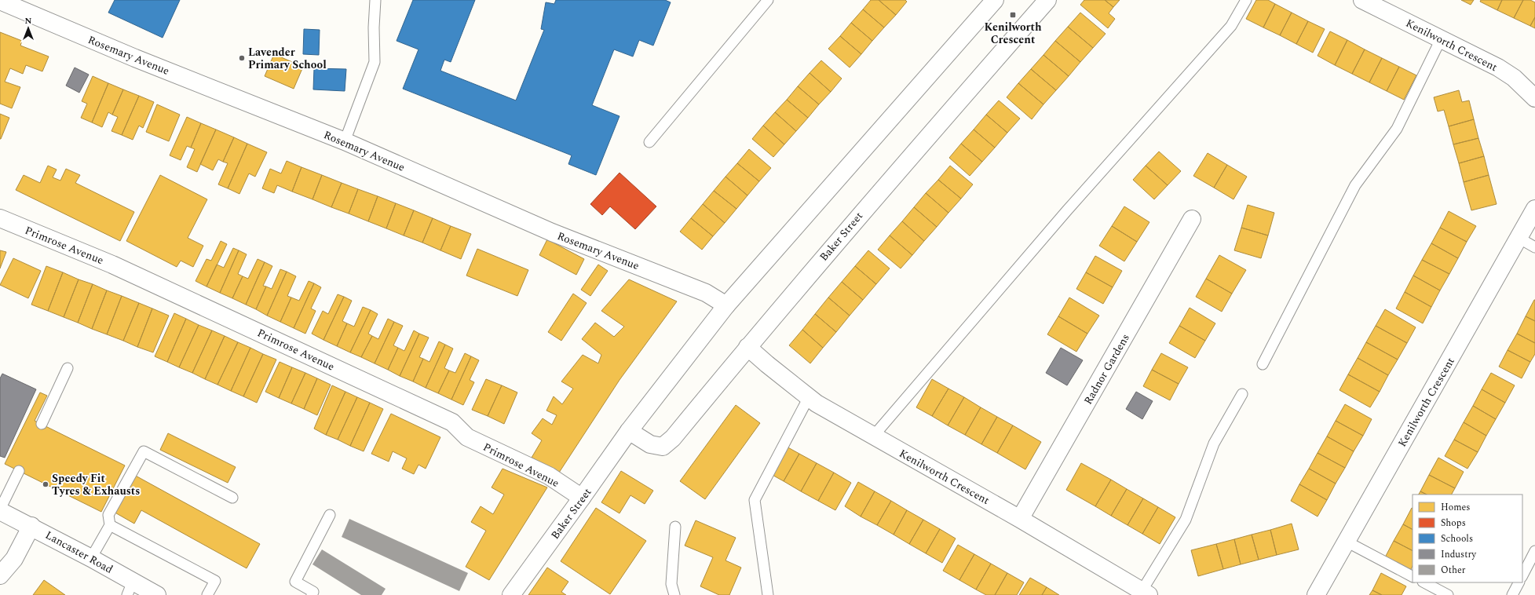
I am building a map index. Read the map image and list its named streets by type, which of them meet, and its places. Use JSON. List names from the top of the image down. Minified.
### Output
{"streets":{"street":["Kenilworth Crescent","Rosemary Avenue","Baker Street","Primrose Avenue","Radnor Gardens","Lancaster Road"]},"crossings":[["Kenilworth Crescent","Baker Street"],["Kenilworth Crescent","Radnor Gardens"],["Rosemary Avenue","Baker Street"],["Baker Street","Primrose Avenue"]],"places":{"transit":["Kenilworth Crescent"],"other":["Lavender Primary School","Speedy Fit Tyres & Exhausts"]},"legend":["Homes","Shops","Schools","Industry","Other"],"north":"top"}
